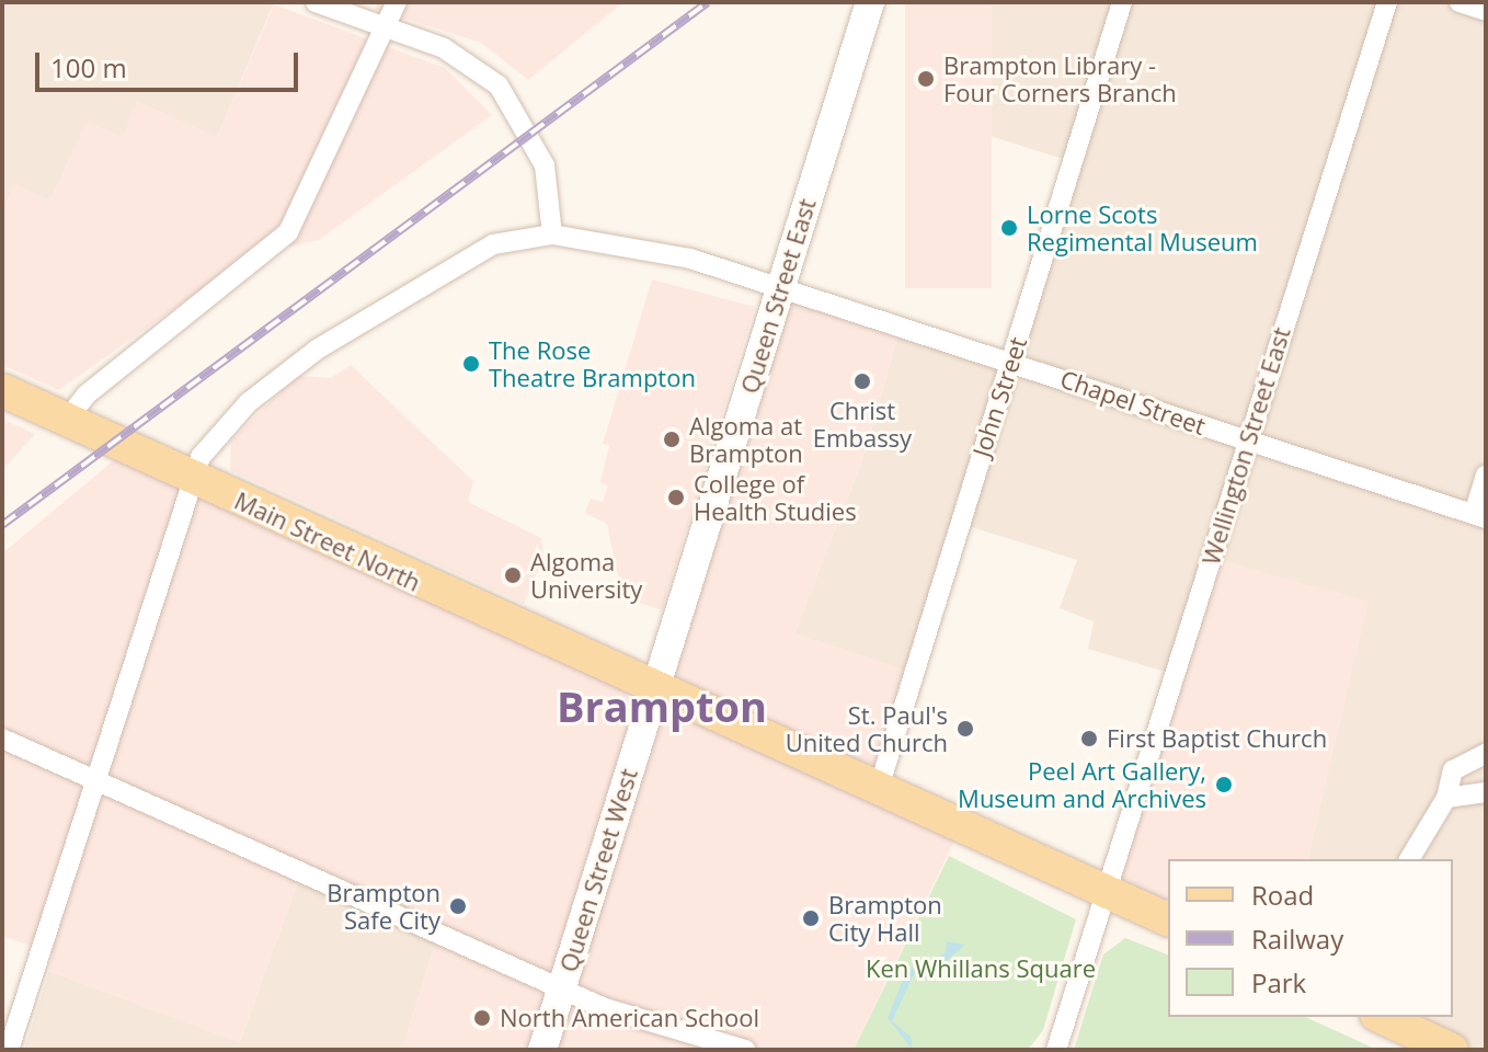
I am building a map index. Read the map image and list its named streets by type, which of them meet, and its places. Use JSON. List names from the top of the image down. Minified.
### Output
{"streets":{"main road":["Queen Street East","Main Street North","Queen Street West"],"street":["John Street","Chapel Street","Wellington Street East"]},"crossings":[["Queen Street East","Chapel Street"],["Queen Street East","Main Street North"],["Queen Street East","Queen Street West"],["John Street","Chapel Street"],["John Street","Main Street North"],["Chapel Street","Wellington Street East"],["Wellington Street East","Main Street North"],["Main Street North","Queen Street West"]],"districts":["Brampton"],"parks":["Ken Whillans Square"],"places":["Brampton Library - Four Corners Branch","Lorne Scots Regimental Museum","The Rose Theatre Brampton","Christ Embassy","Algoma at Brampton","College of Health Studies","Algoma University","St. Paul's United Church","First Baptist Church","Peel Art Gallery, Museum and Archives","Brampton Safe City","Brampton City Hall","North American School"],"legend":["Road","Railway","Park"],"scale_bar":"100 m"}
